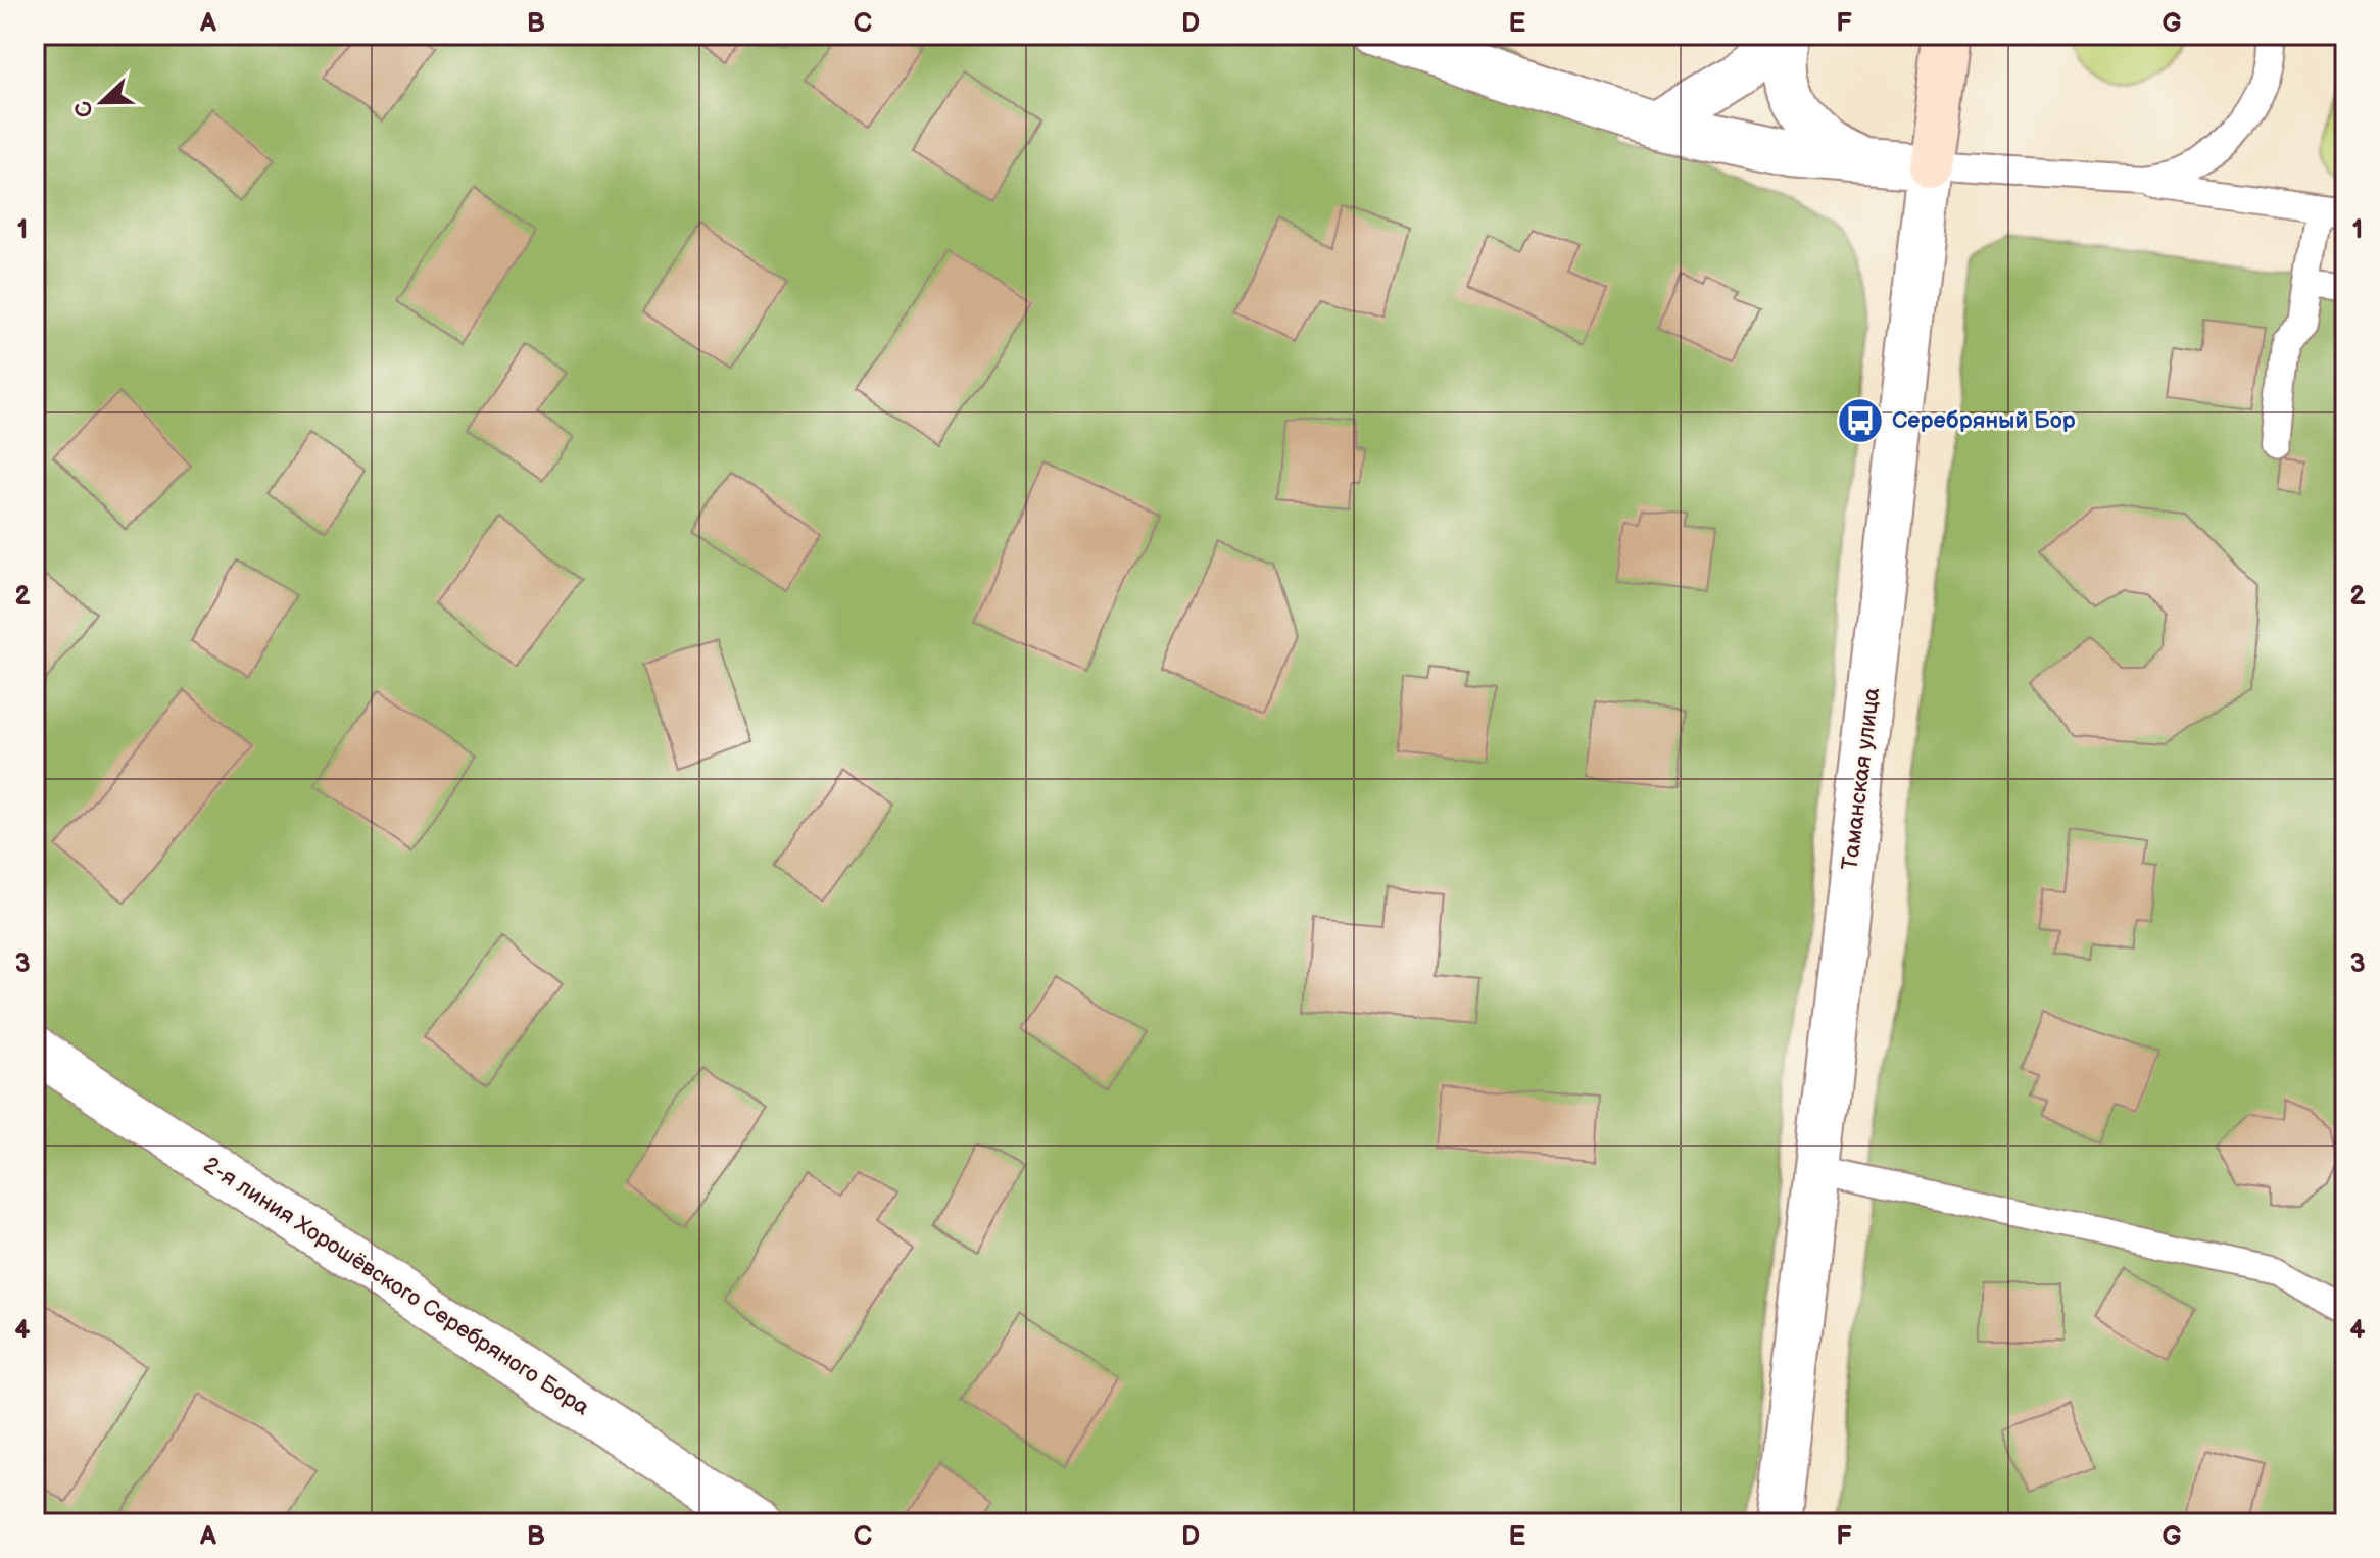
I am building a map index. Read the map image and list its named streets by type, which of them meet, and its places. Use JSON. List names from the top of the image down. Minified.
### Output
{"streets":{"street":["Таманская улица","2-я линия Хорошёвского Серебряного Бора"]},"places":{"bus stop":["Серебряный Бор"]},"north":"left","grid":{"columns":["A","B","C","D","E","F","G"],"rows":["1","2","3","4"]}}
